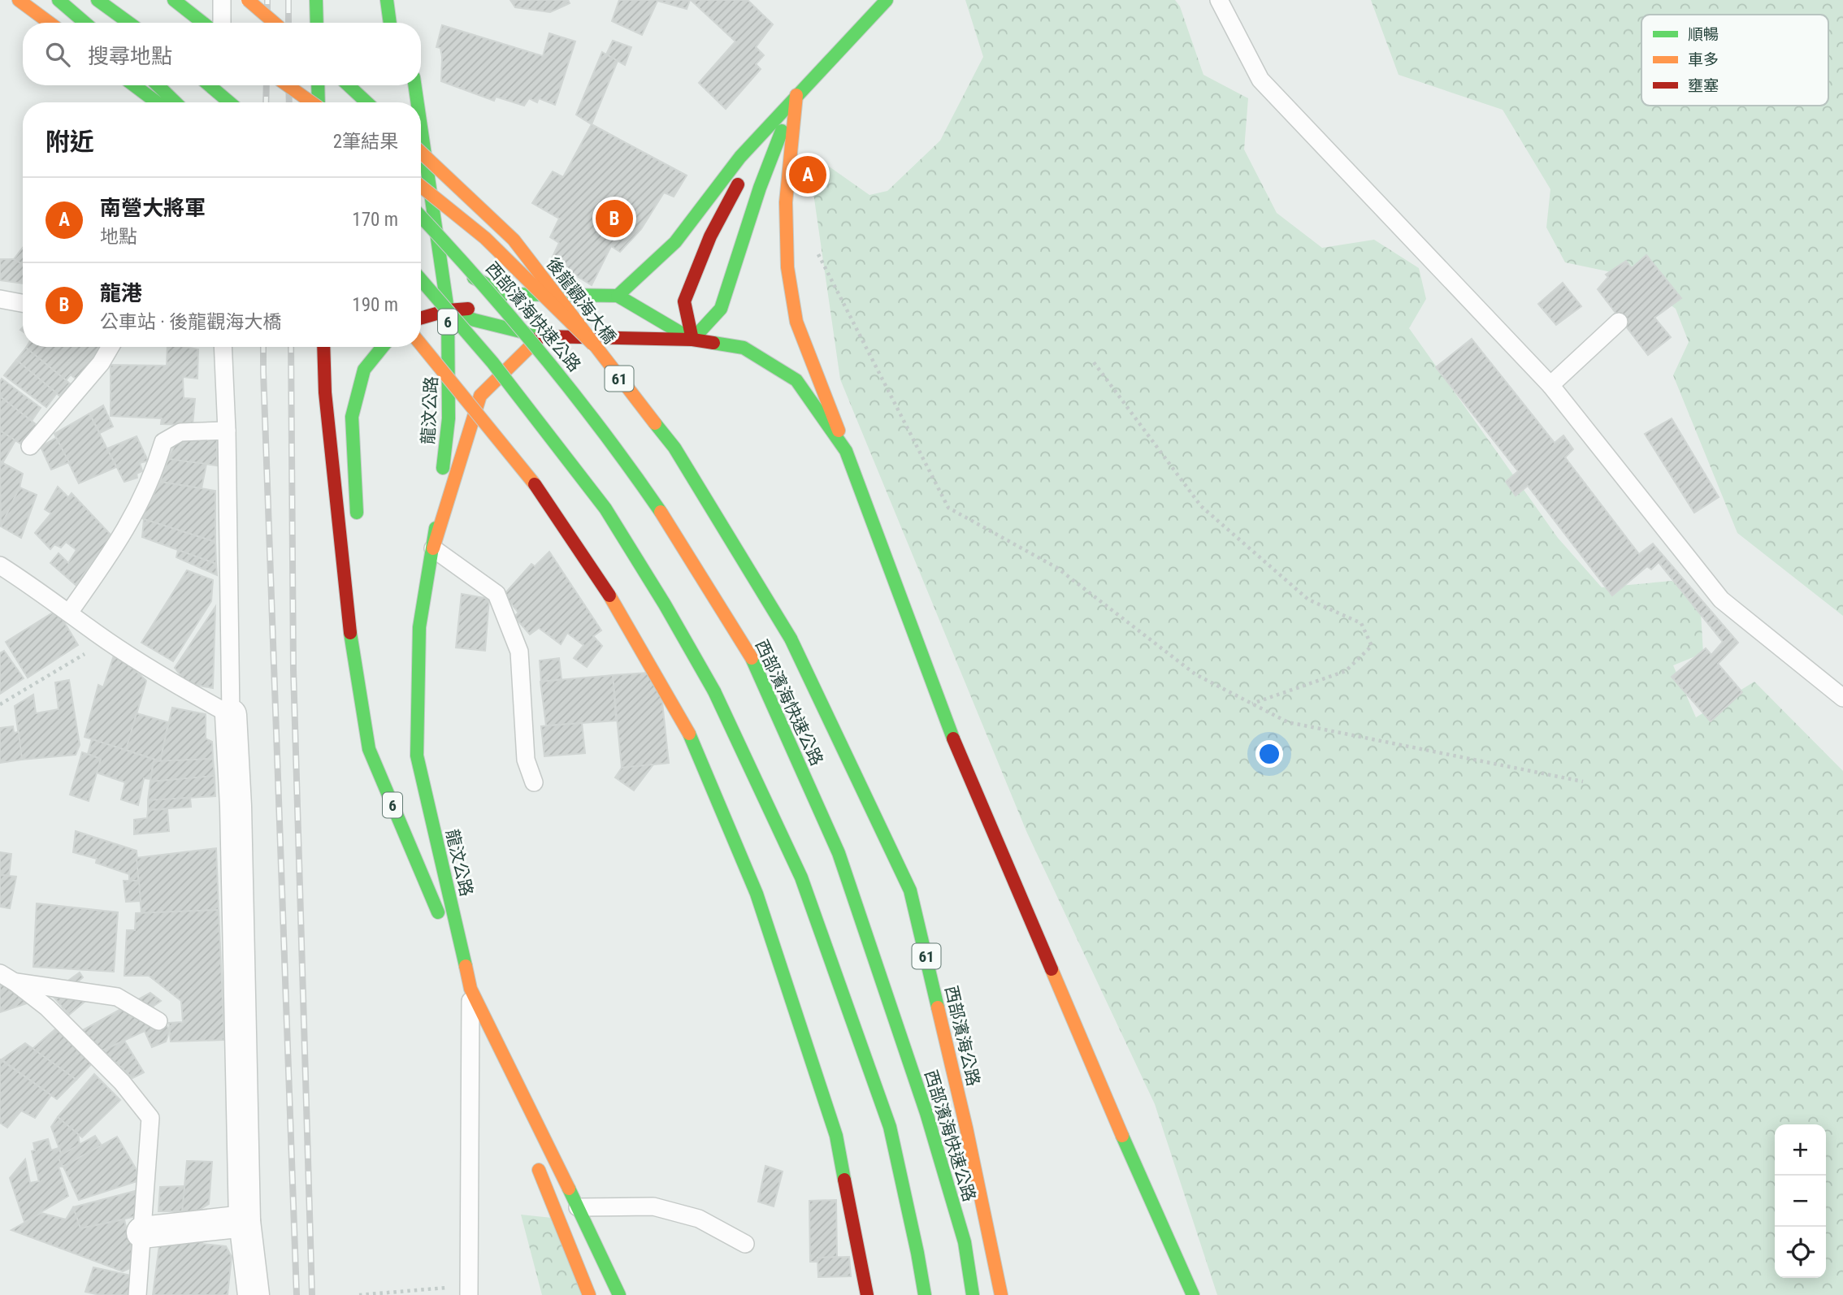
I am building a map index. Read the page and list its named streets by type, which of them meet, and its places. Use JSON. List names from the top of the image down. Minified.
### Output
{"streets":{"main road":["後龍觀海大橋","西部濱海快速公路","6","61","龍汶公路","西部濱海公路"]},"crossings":[["後龍觀海大橋","西部濱海公路"]],"legend":["順暢","車多","壅塞"],"page":{"search":"搜尋地點","heading":["附近","2筆結果"],"pins":["A","B"],"list":[{"mark":"A","name":"南營大將軍","note":"地點","value":"170 m"},{"mark":"B","name":"龍港","note":"公車站 · 後龍觀海大橋","value":"190 m"}],"map_buttons":["+","−"]}}
